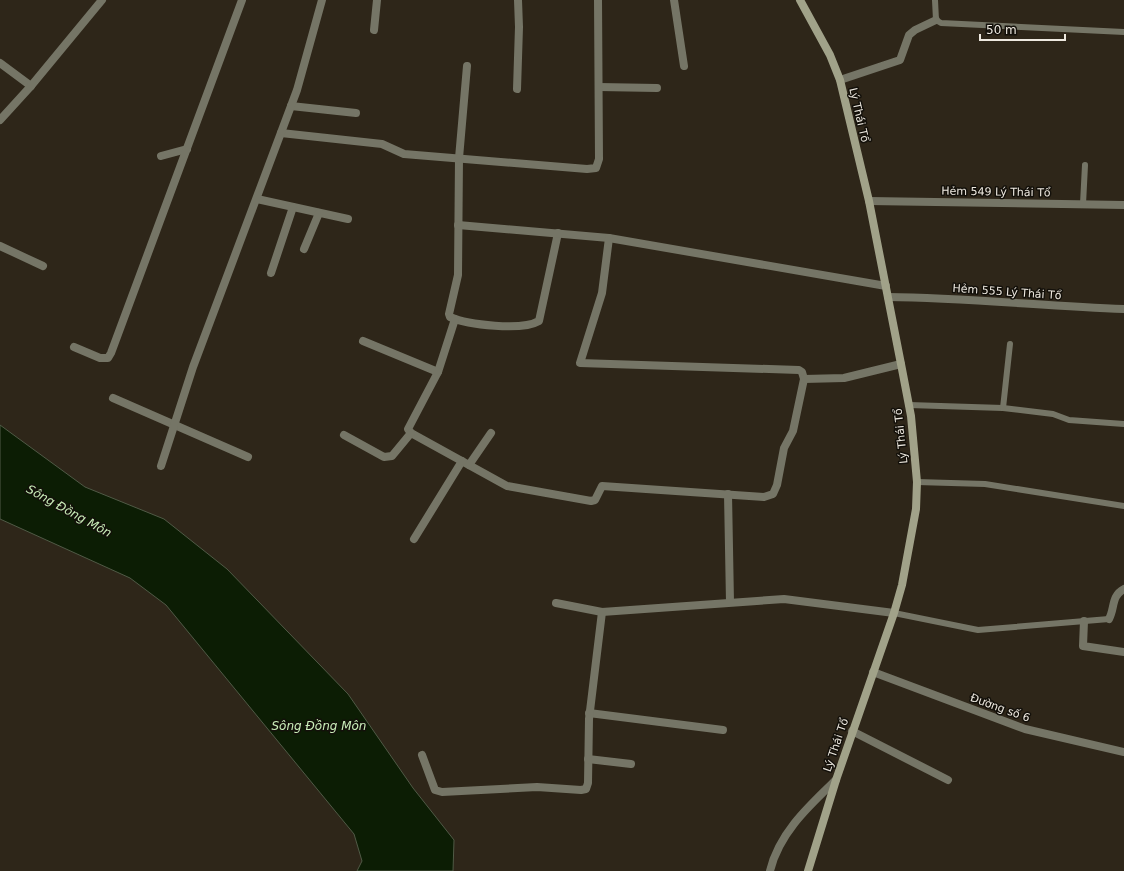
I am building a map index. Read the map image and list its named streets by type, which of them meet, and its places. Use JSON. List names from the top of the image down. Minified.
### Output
{"streets":{"main road":["Lý Thái Tổ"],"street":["Hẻm 549 Lý Thái Tổ","Hẻm 555 Lý Thái Tổ","Đường số 6"]},"crossings":[["Lý Thái Tổ","Hẻm 549 Lý Thái Tổ"],["Lý Thái Tổ","Hẻm 555 Lý Thái Tổ"],["Lý Thái Tổ","Đường số 6"]],"water":["Sông Đồng Môn"],"scale_bar":"50 m"}
